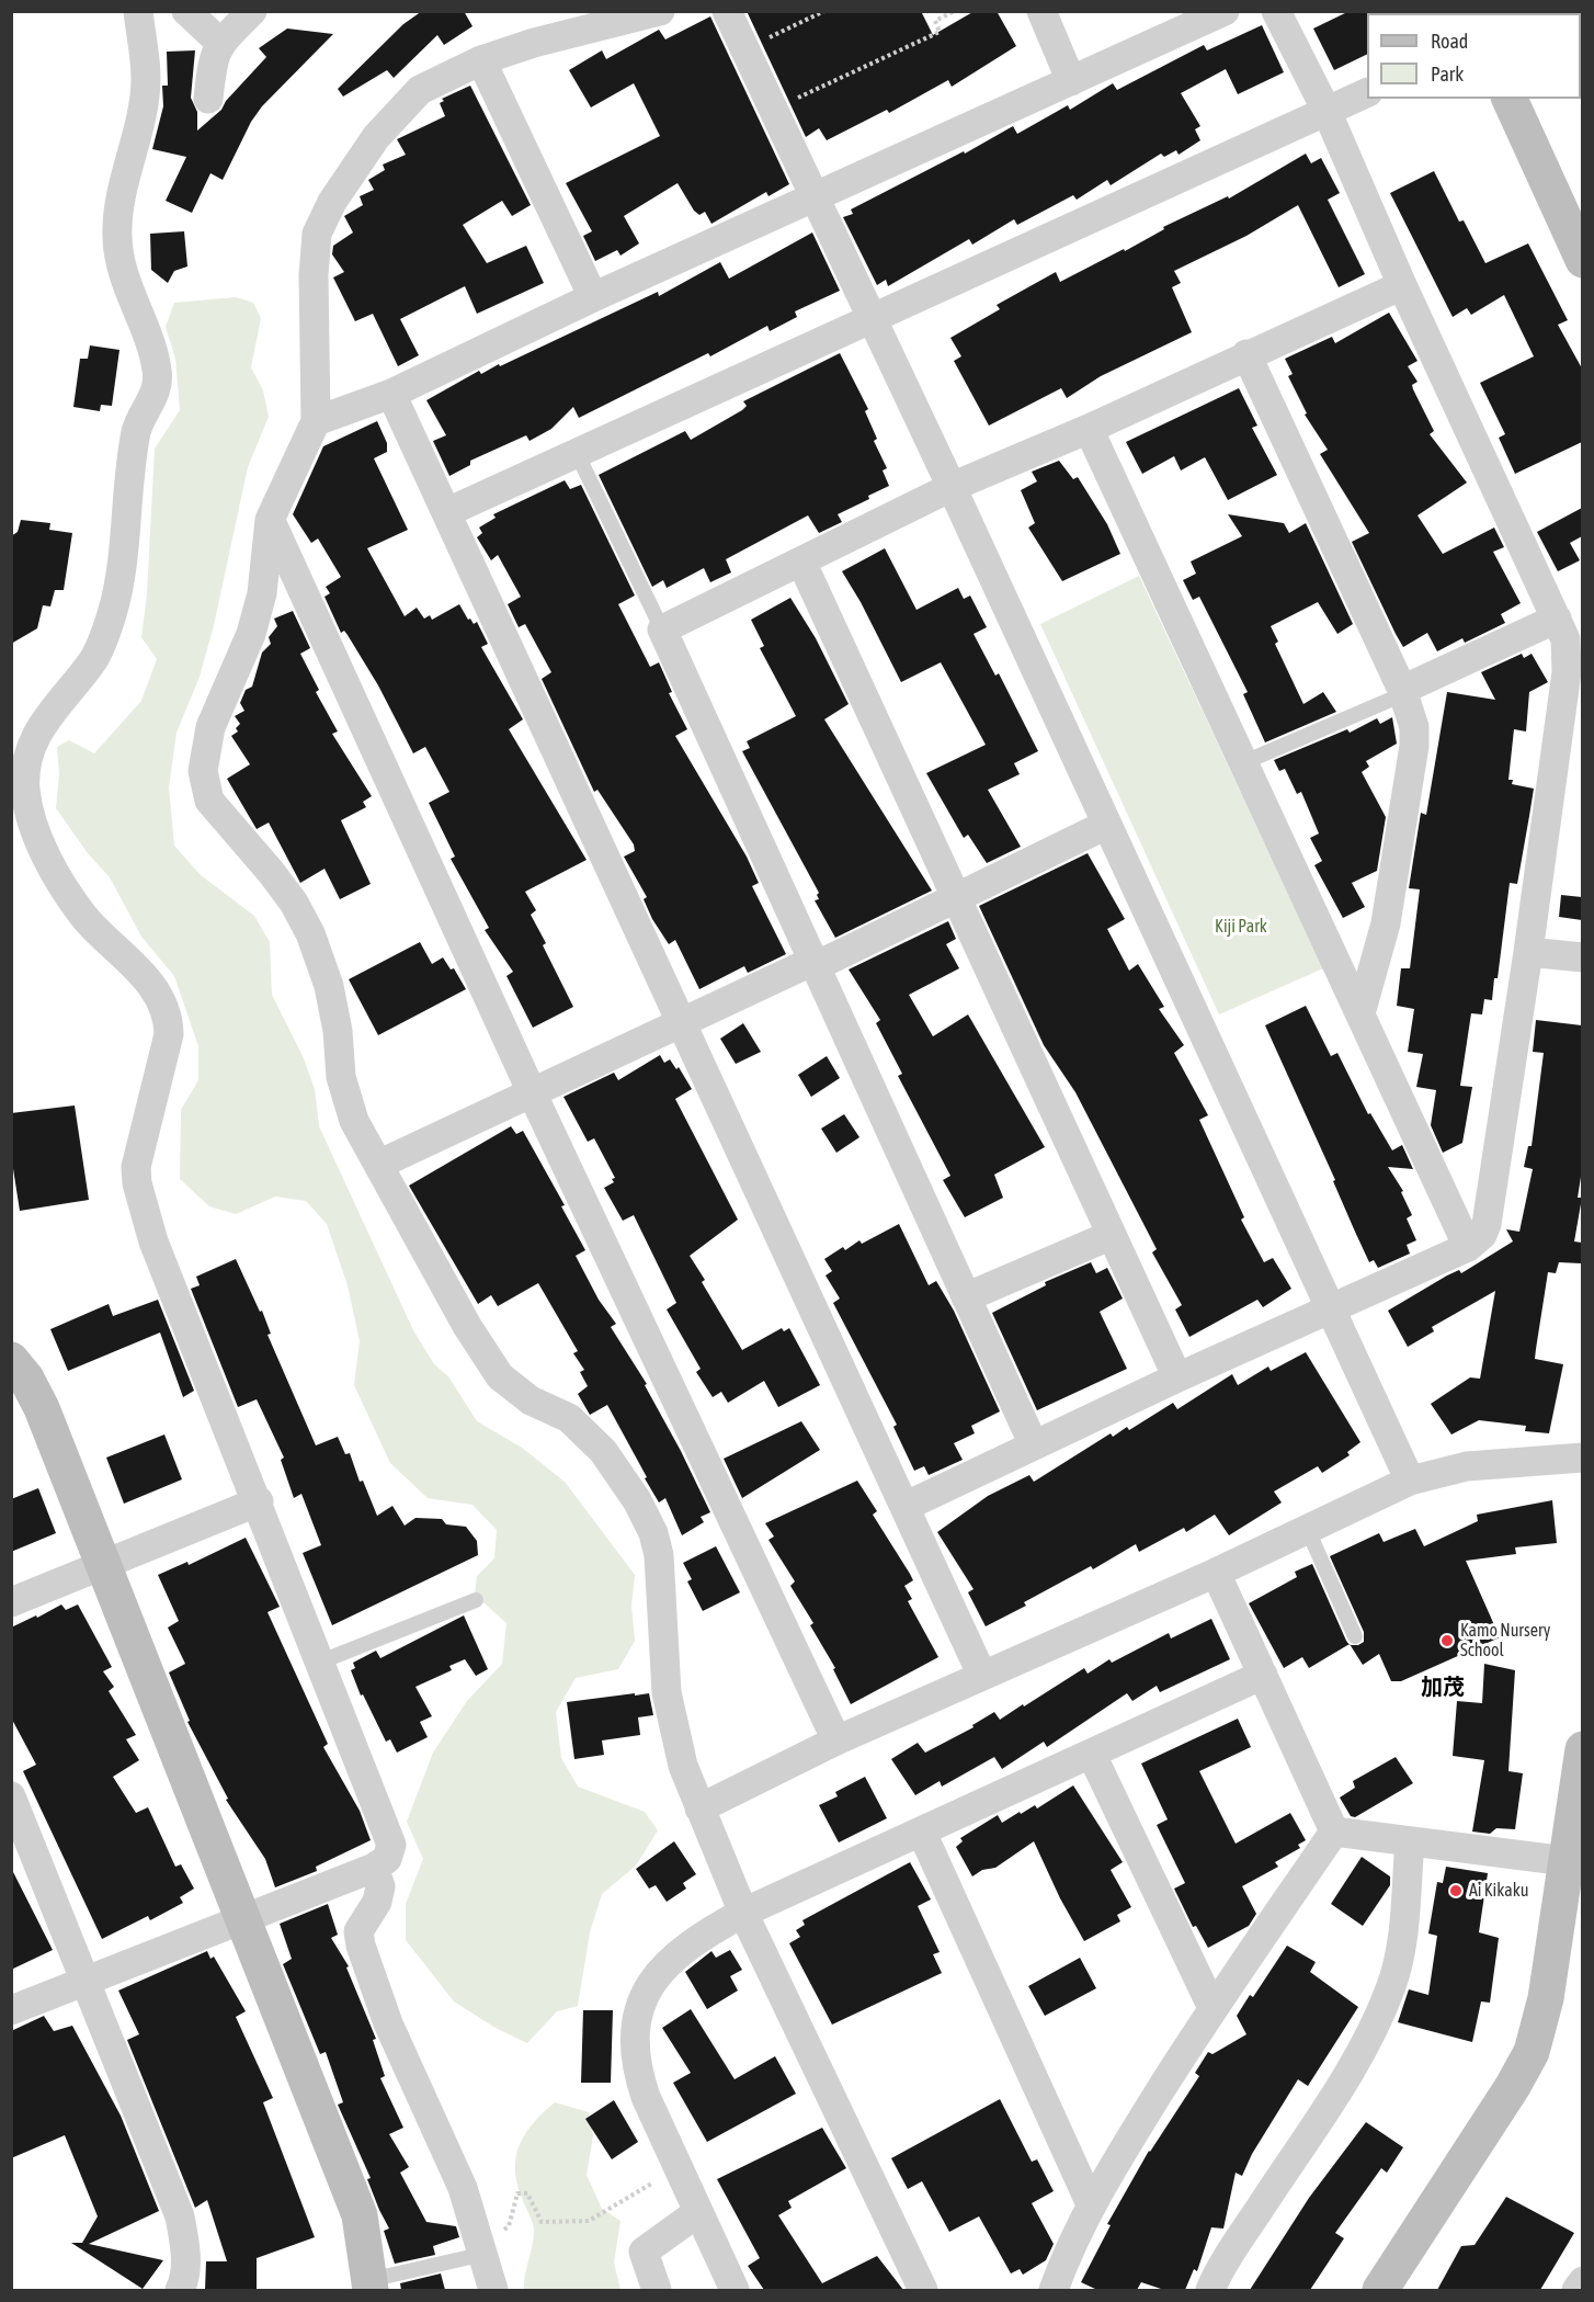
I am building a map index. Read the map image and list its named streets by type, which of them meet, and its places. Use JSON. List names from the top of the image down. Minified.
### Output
{"districts":["加茂"],"parks":["Kiji Park"],"places":["Kamo Nursery School","Ai Kikaku"],"legend":["Road","Park"]}
